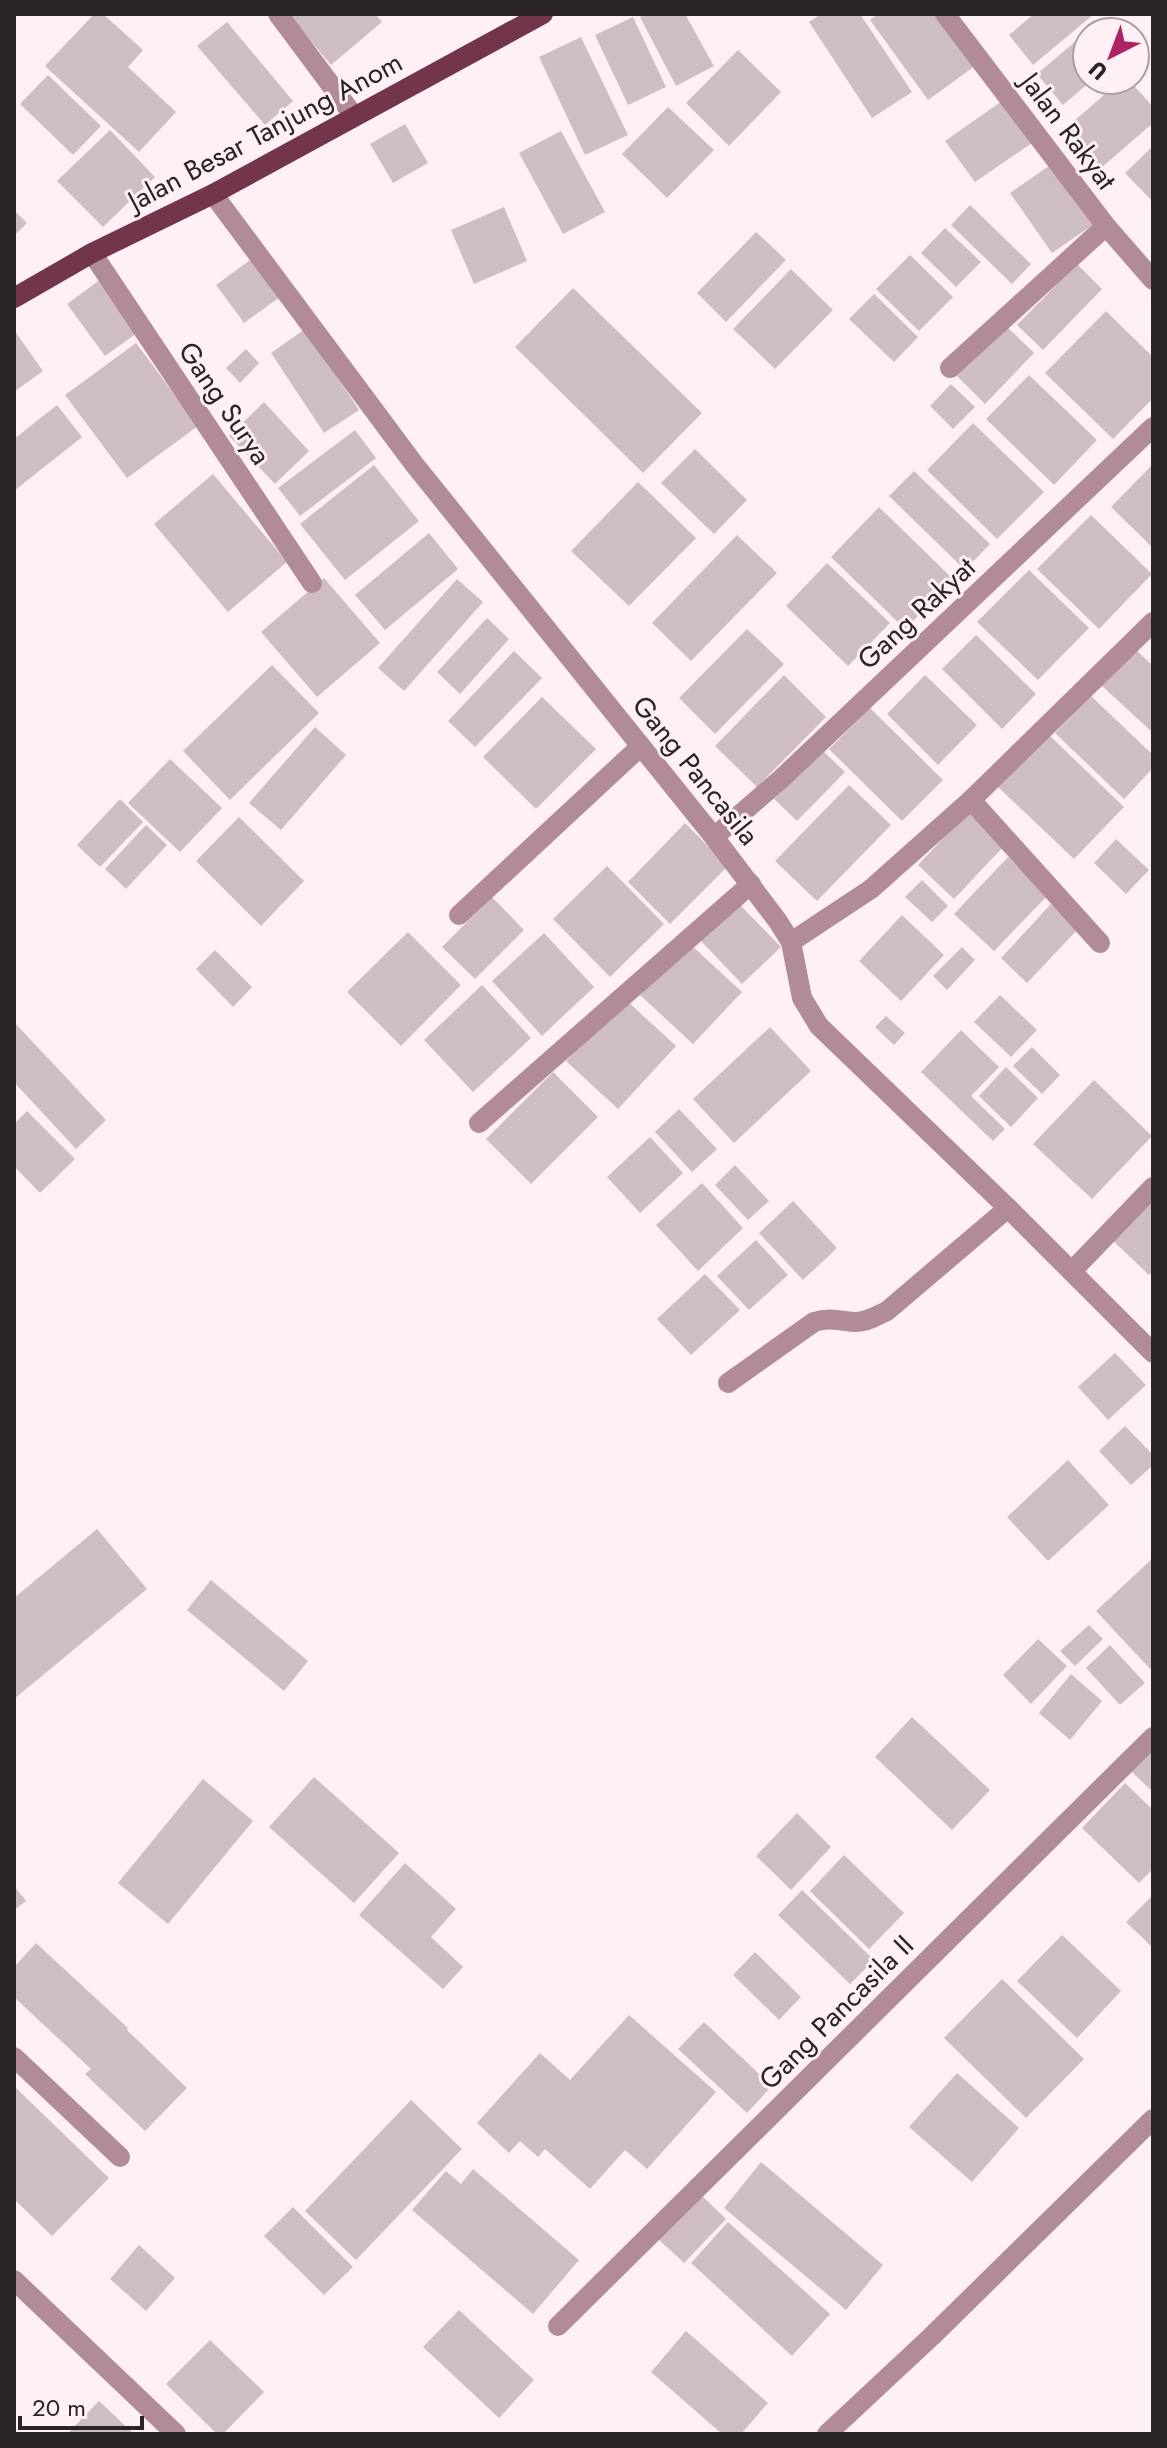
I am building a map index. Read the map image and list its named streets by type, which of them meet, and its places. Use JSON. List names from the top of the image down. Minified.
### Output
{"streets":{"main road":["Jalan Besar Tanjung Anom"],"street":["Jalan Rakyat","Gang Surya","Gang Rakyat","Gang Pancasila","Gang Pancasila II"]},"crossings":[["Jalan Besar Tanjung Anom","Gang Surya"],["Jalan Besar Tanjung Anom","Gang Pancasila"],["Gang Rakyat","Gang Pancasila"]],"scale_bar":"20 m","north":"bottom left"}
